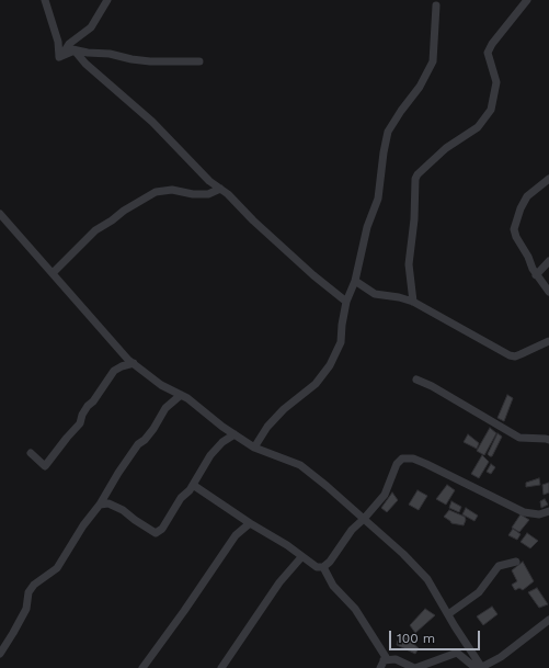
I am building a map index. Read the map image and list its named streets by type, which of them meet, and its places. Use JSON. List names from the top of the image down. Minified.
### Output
{"scale_bar":"100 m"}
